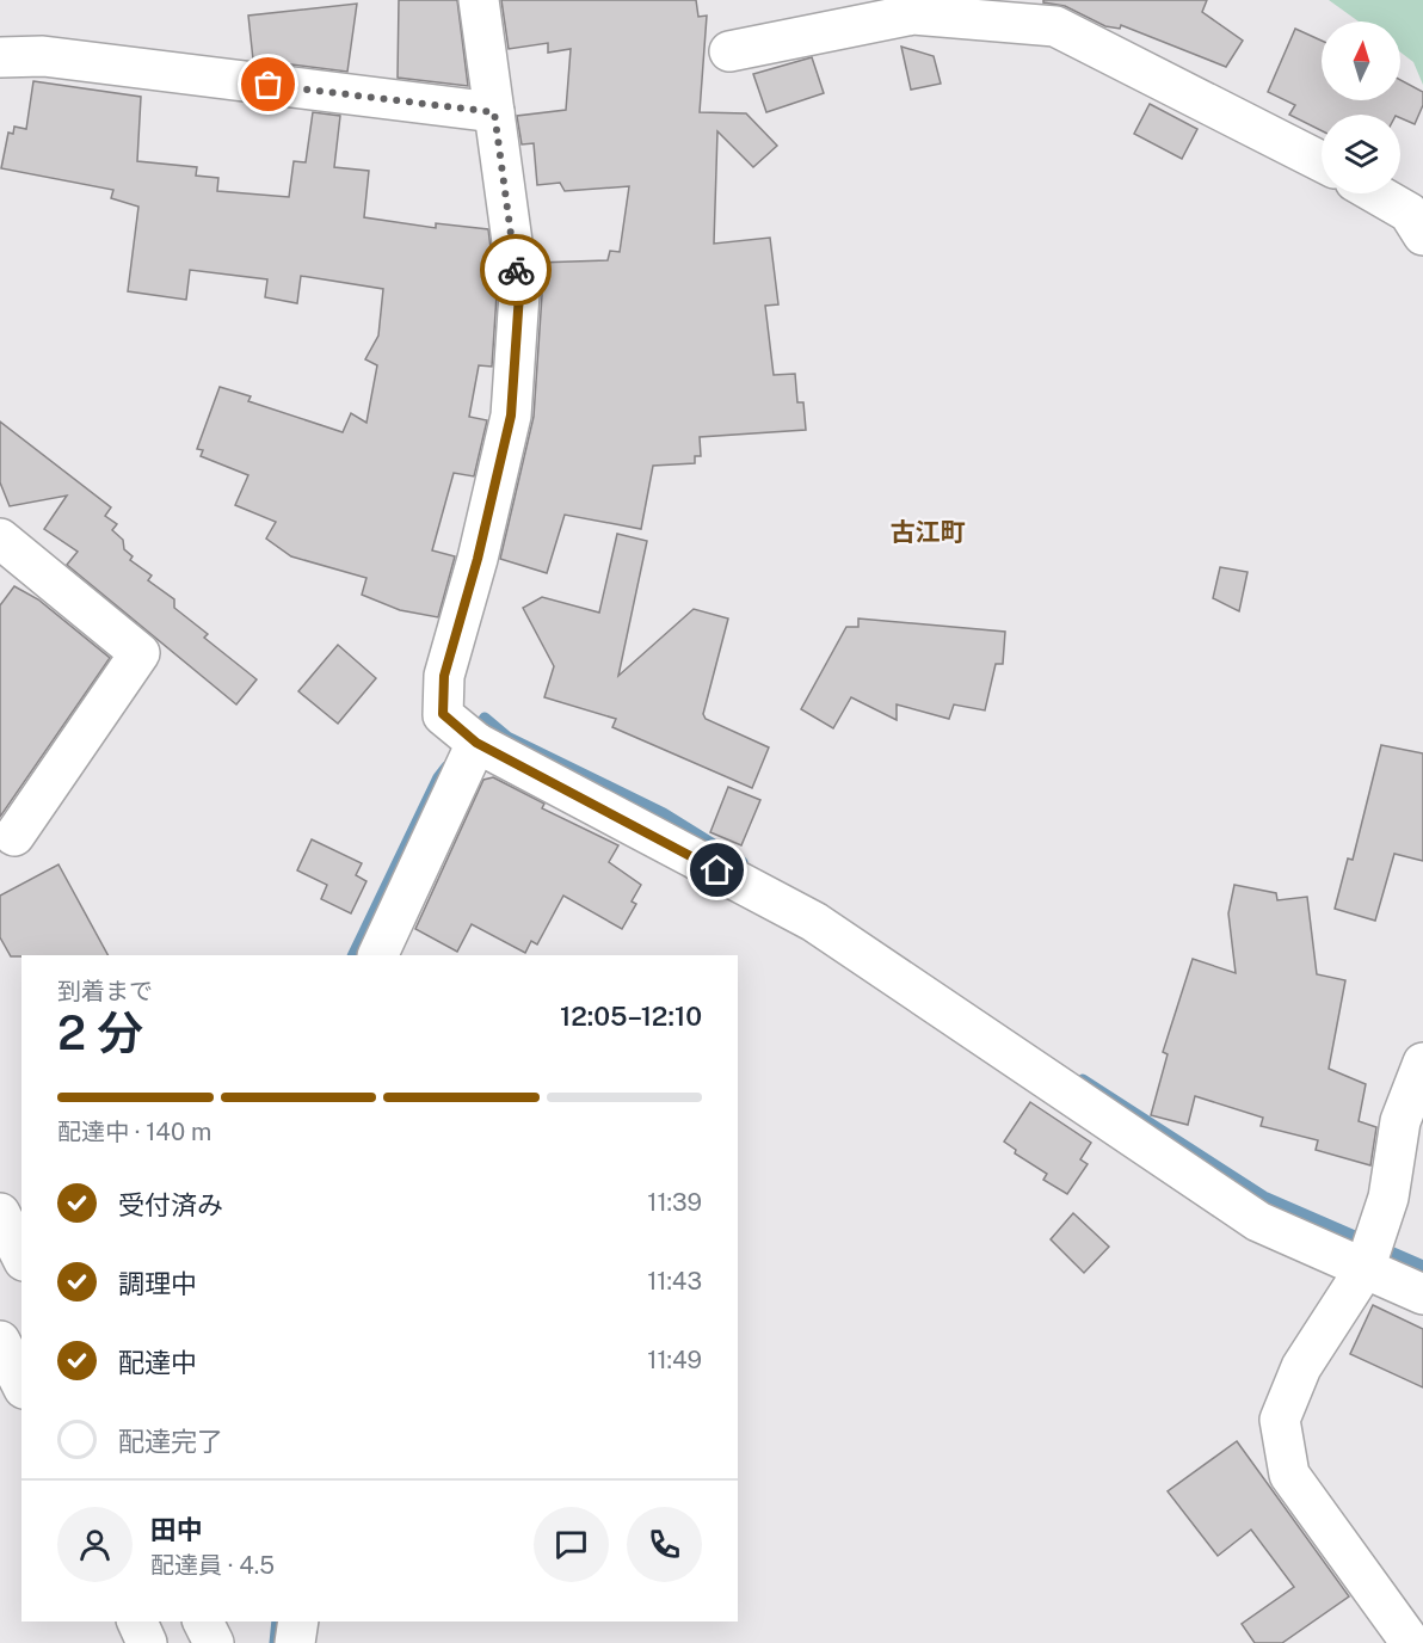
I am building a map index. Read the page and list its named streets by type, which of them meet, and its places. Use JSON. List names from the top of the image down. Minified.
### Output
{"districts":["古江町"],"north":"top","page":{"heading":["2 分","到着まで","12:05–12:10"],"panel":["田中","配達員 · 4.5"],"bar":"配達中 · 140 m","list":[["受付済み","11:39"],["調理中","11:43"],["配達中","11:49"],"配達完了"]}}
